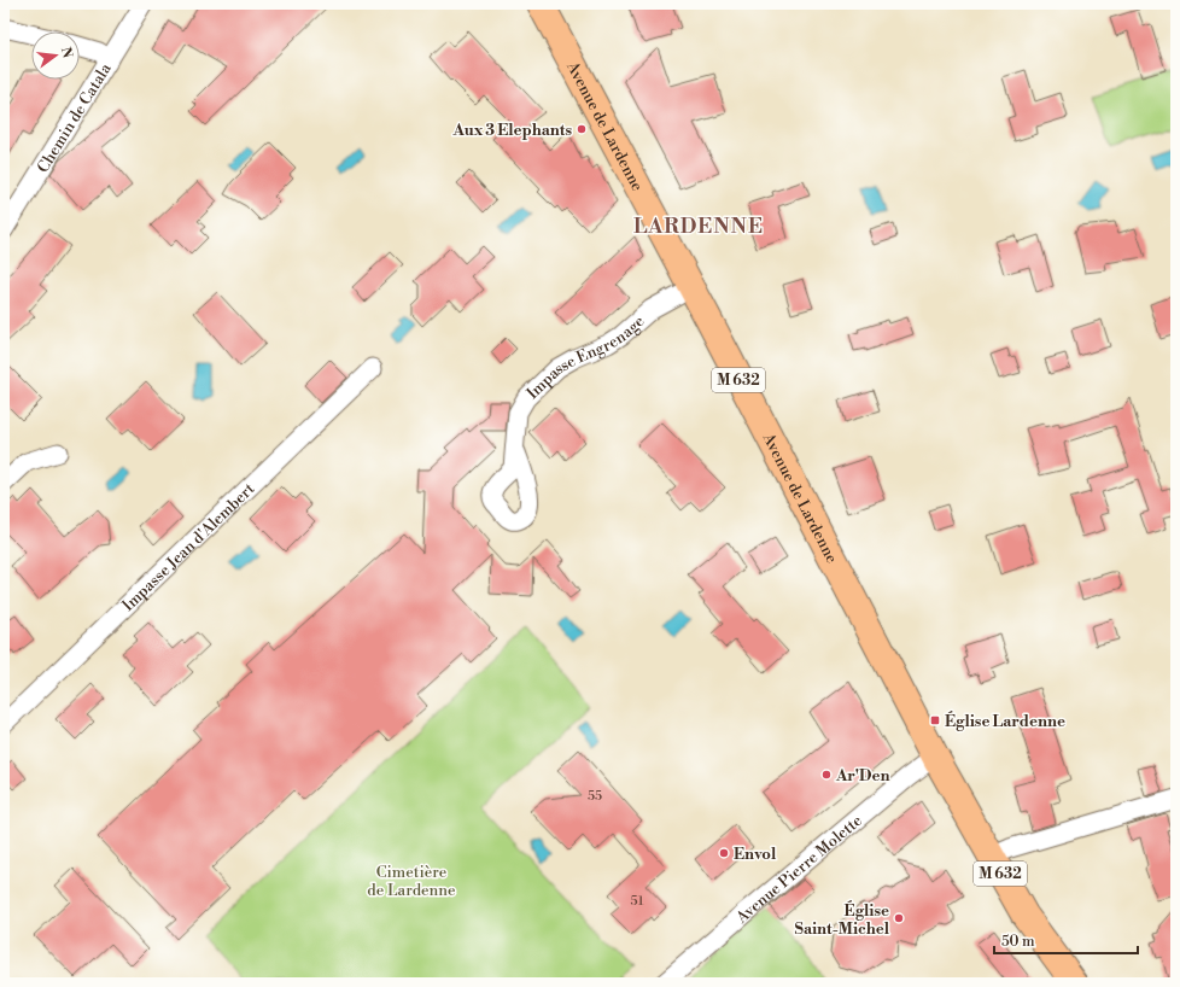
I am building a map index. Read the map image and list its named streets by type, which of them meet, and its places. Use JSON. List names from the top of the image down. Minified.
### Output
{"streets":{"main road":["Avenue de Lardenne","M 632"],"street":["Chemin de Catala","Impasse Engrenage","Impasse Jean d'Alembert","Avenue Pierre Molette"]},"crossings":[["Avenue de Lardenne","Impasse Engrenage"],["Avenue de Lardenne","Avenue Pierre Molette"]],"districts":["LARDENNE"],"parks":["Cimetière de Lardenne"],"places":{"other":["Aux 3 Elephants","Ar'Den","Envol","Église Saint-Michel"],"transit":["Église Lardenne"]},"house_numbers":["55","51"],"scale_bar":"50 m","north":"right"}
